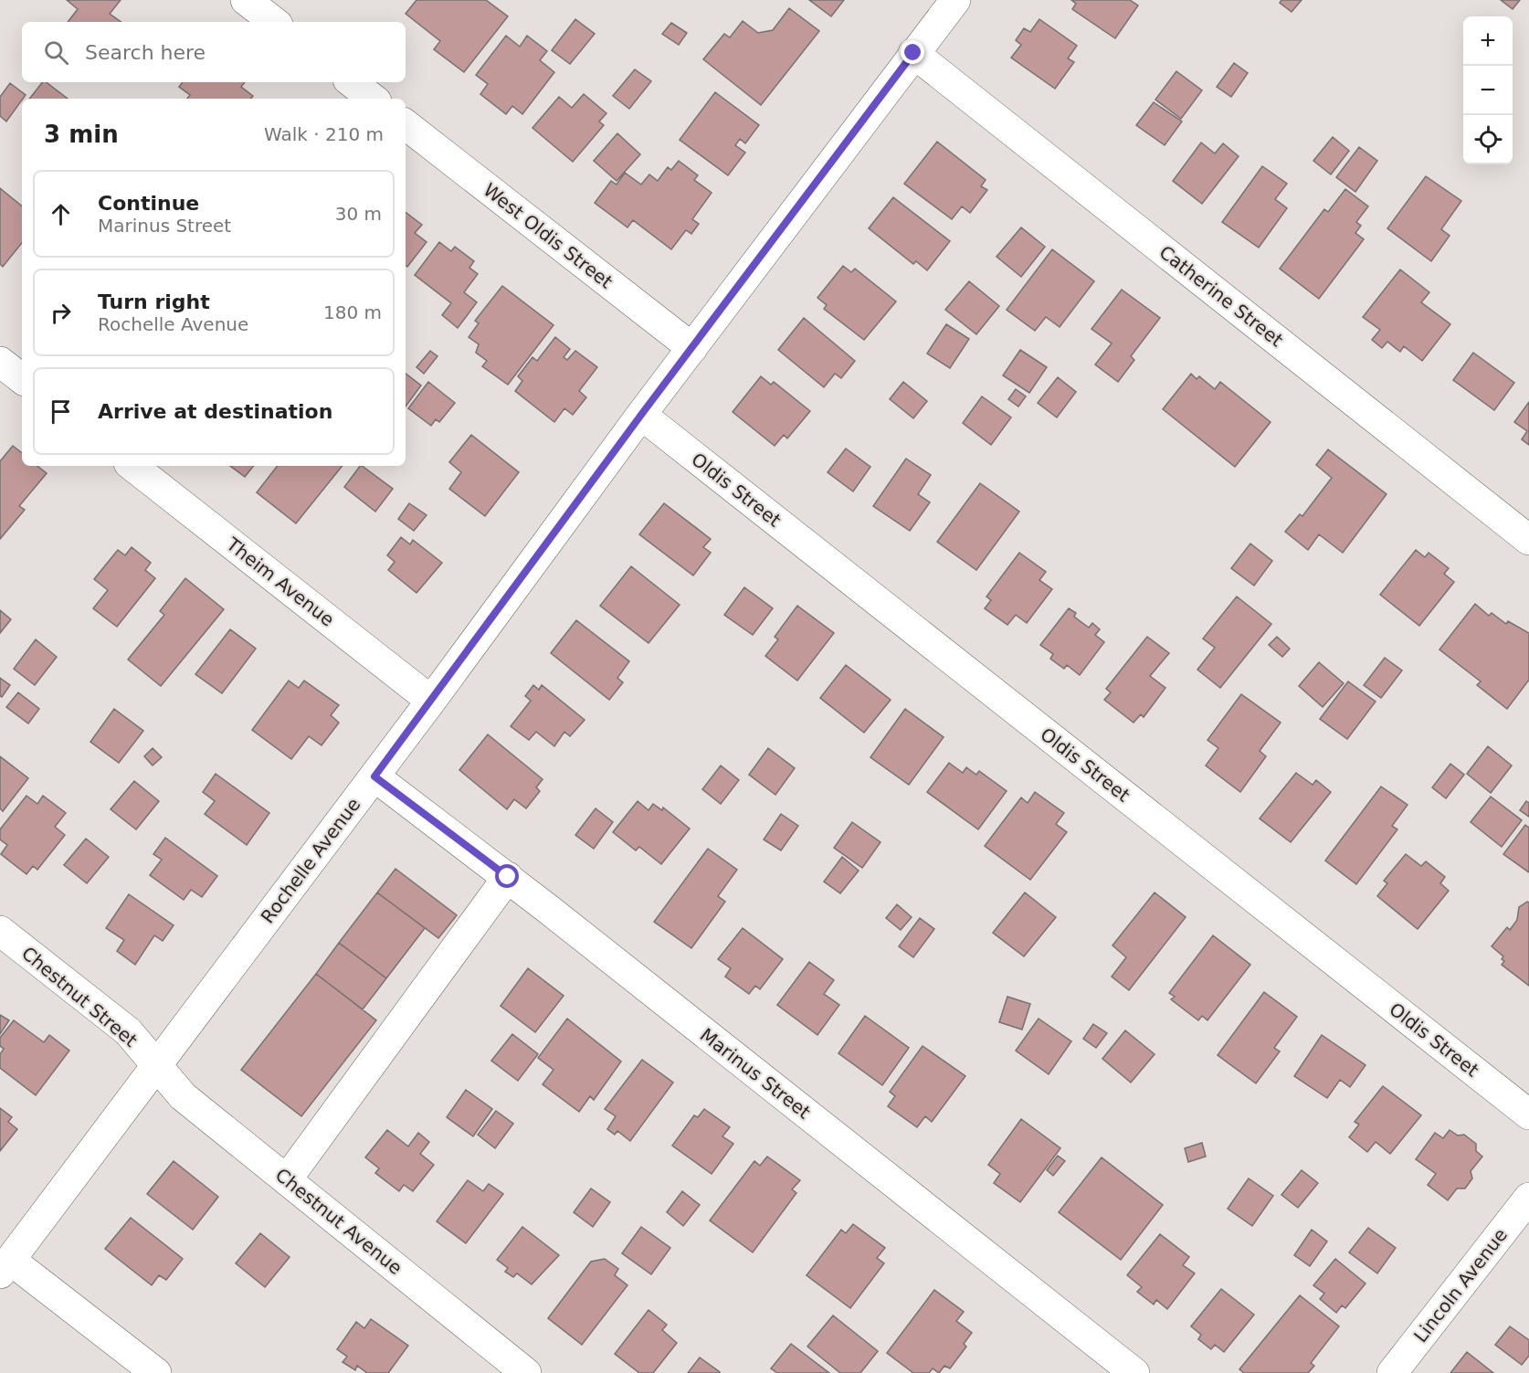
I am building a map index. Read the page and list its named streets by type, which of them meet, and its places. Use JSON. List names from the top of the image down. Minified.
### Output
{"streets":{"street":["West Oldis Street","Catherine Street","Oldis Street","Theim Avenue","Rochelle Avenue","Chestnut Street","Marinus Street","Chestnut Avenue","Lincoln Avenue"]},"crossings":[["West Oldis Street","Rochelle Avenue"],["Catherine Street","Rochelle Avenue"],["Oldis Street","Rochelle Avenue"],["Theim Avenue","Rochelle Avenue"],["Rochelle Avenue","Chestnut Street"],["Rochelle Avenue","Marinus Street"],["Rochelle Avenue","Chestnut Avenue"],["Chestnut Street","Chestnut Avenue"]],"page":{"map_buttons":["+","−"],"search":"Search here","heading":["3 min","Walk · 210 m"],"list":[["Continue","Marinus Street","30 m"],["Turn right","Rochelle Avenue","180 m"],"Arrive at destination"]}}
